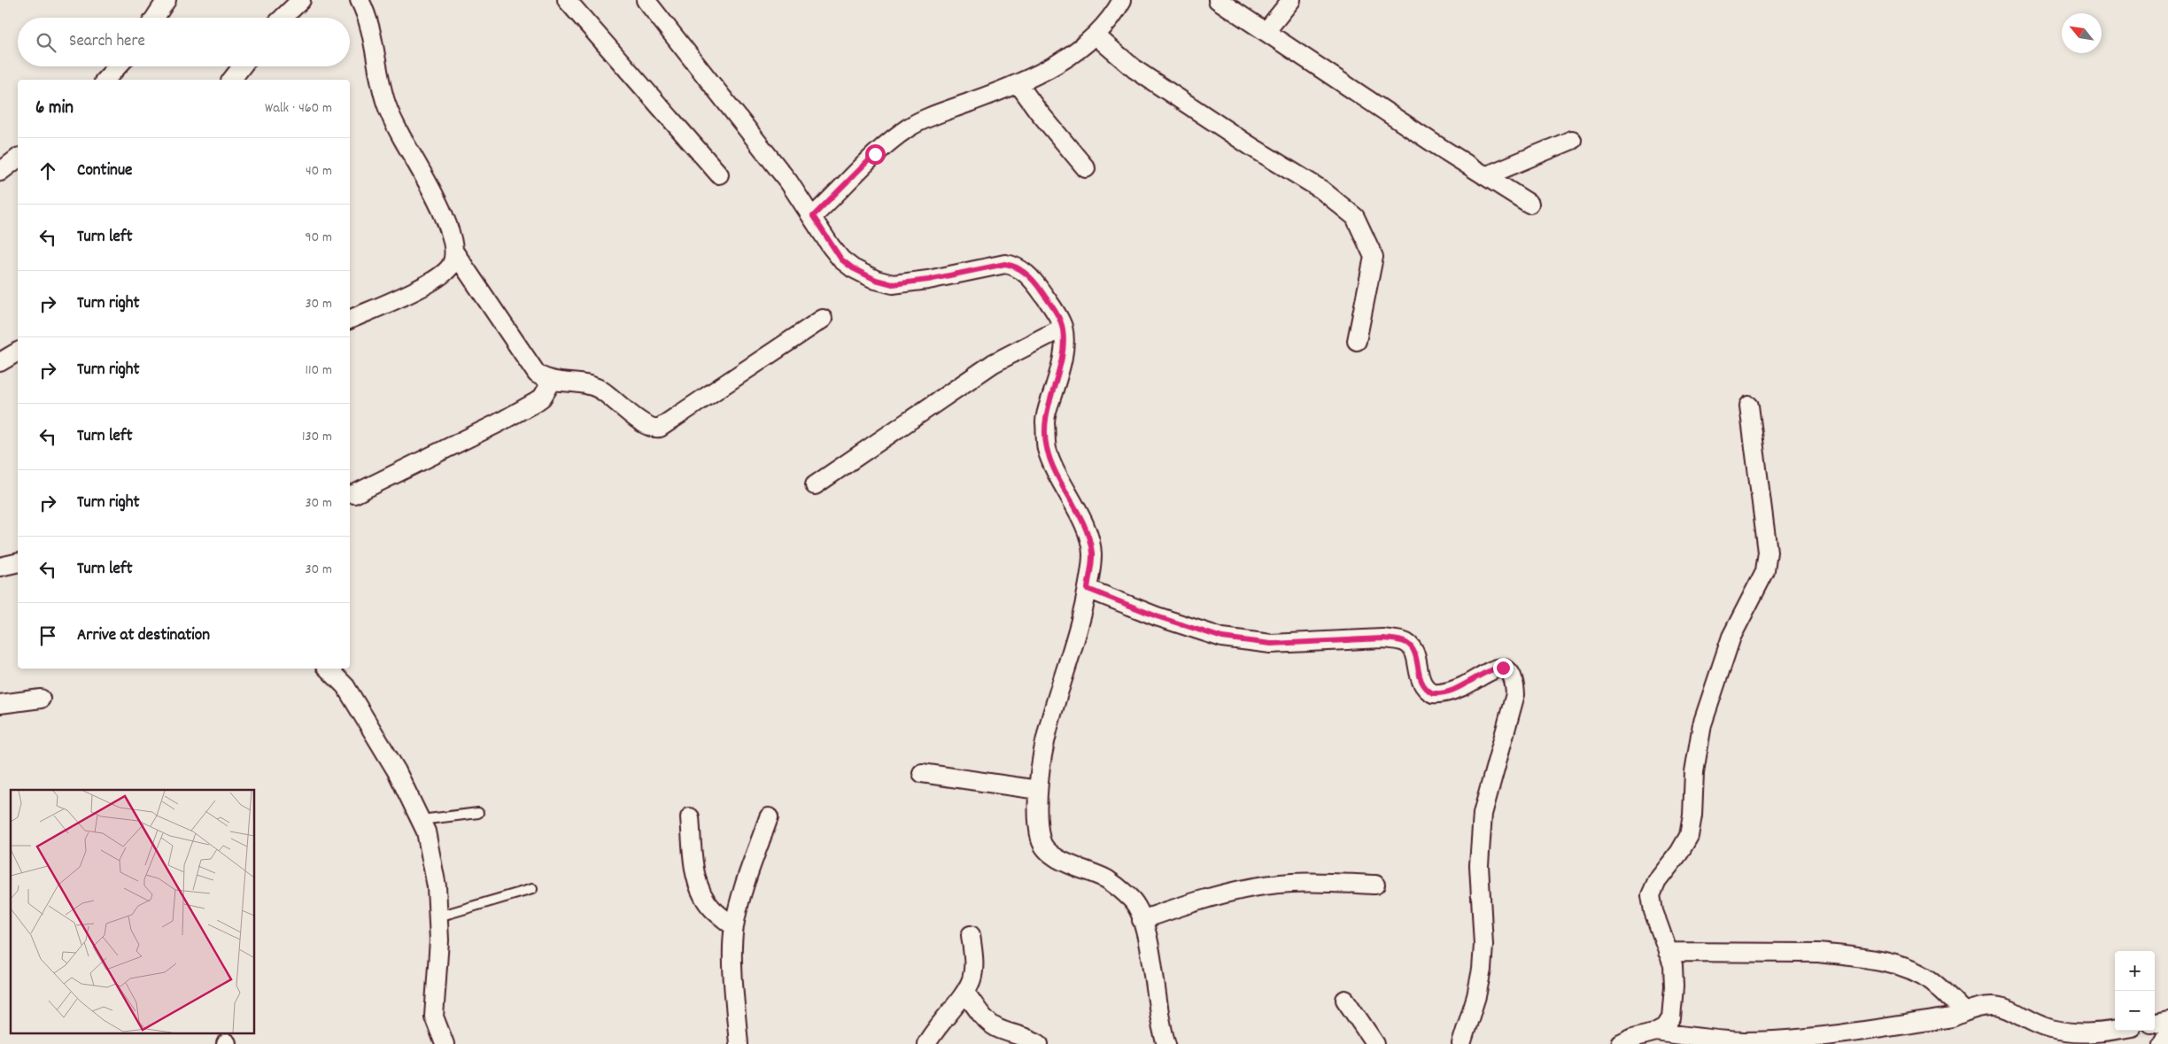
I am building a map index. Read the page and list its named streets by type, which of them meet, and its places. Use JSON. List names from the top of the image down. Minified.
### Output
{"north":"top left","page":{"search":"Search here","heading":["6 min","Walk · 460 m"],"list":[["Continue","40 m"],["Turn left","90 m"],["Turn right","30 m"],["Turn right","110 m"],["Turn left","130 m"],["Turn right","30 m"],["Turn left","30 m"],"Arrive at destination"],"map_buttons":["+","−"]}}
